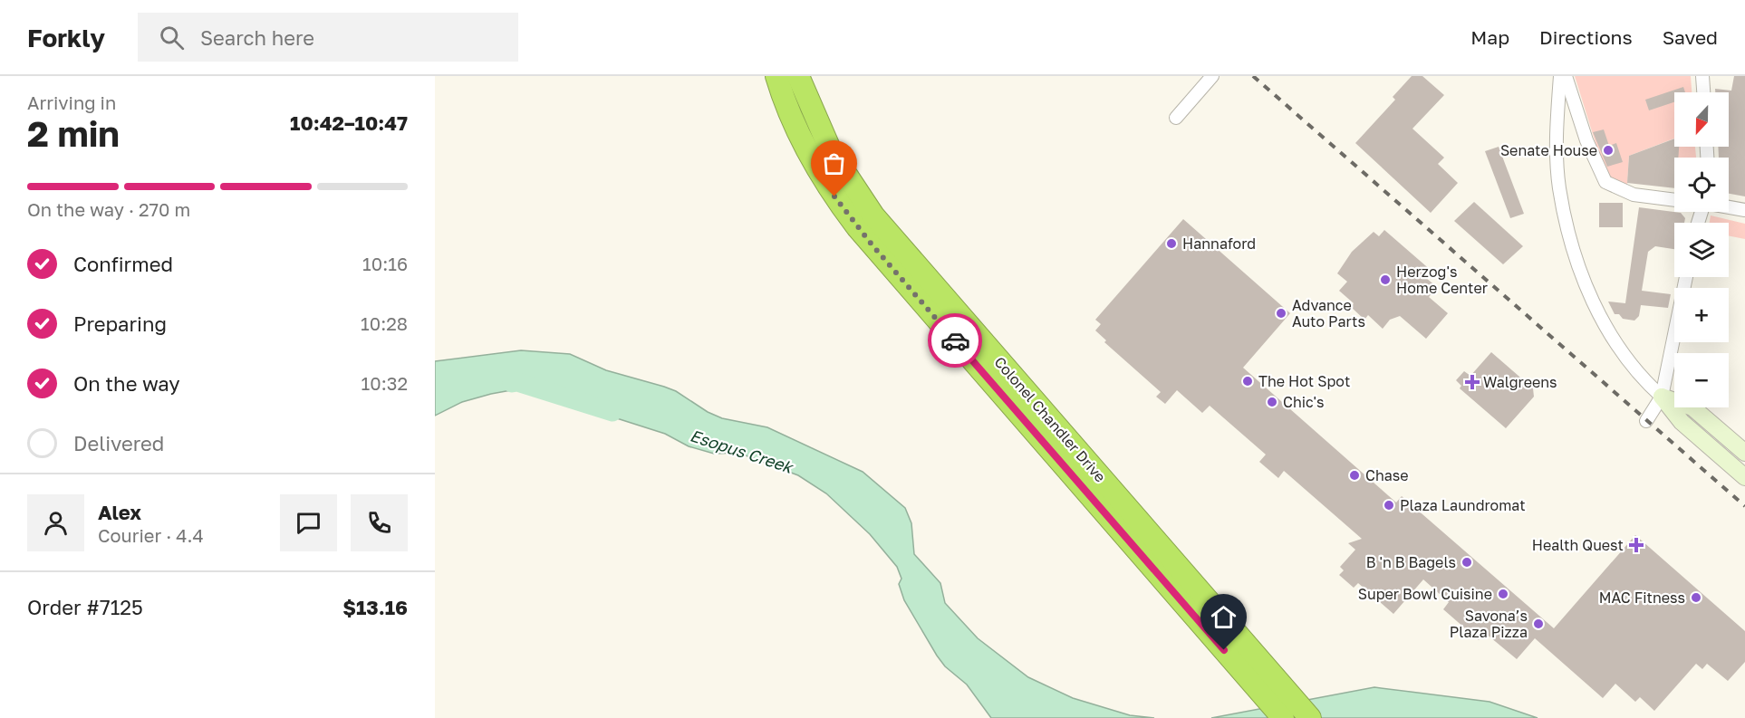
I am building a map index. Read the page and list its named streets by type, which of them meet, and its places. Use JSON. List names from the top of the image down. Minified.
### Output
{"streets":{"highway":["Colonel Chandler Drive"]},"water":["Esopus Creek"],"places":{"other":["Senate House","Hannaford","Herzog's Home Center","Advance Auto Parts","The Hot Spot","Chic's","Chase","Plaza Laundromat","B 'n B Bagels","Super Bowl Cuisine","MAC Fitness","Savona’s Plaza Pizza"],"health":["Walgreens","Health Quest"]},"north":"bottom","page":{"header":"Forkly","search":"Search here","nav":["Map","Directions","Saved"],"heading":["2 min","Arriving in","10:42–10:47"],"panel":["Alex","Courier · 4.4","Order #7125","$13.16"],"map_buttons":["+","−"],"bar":"On the way · 270 m","list":[["Confirmed","10:16"],["Preparing","10:28"],["On the way","10:32"],"Delivered"]}}
